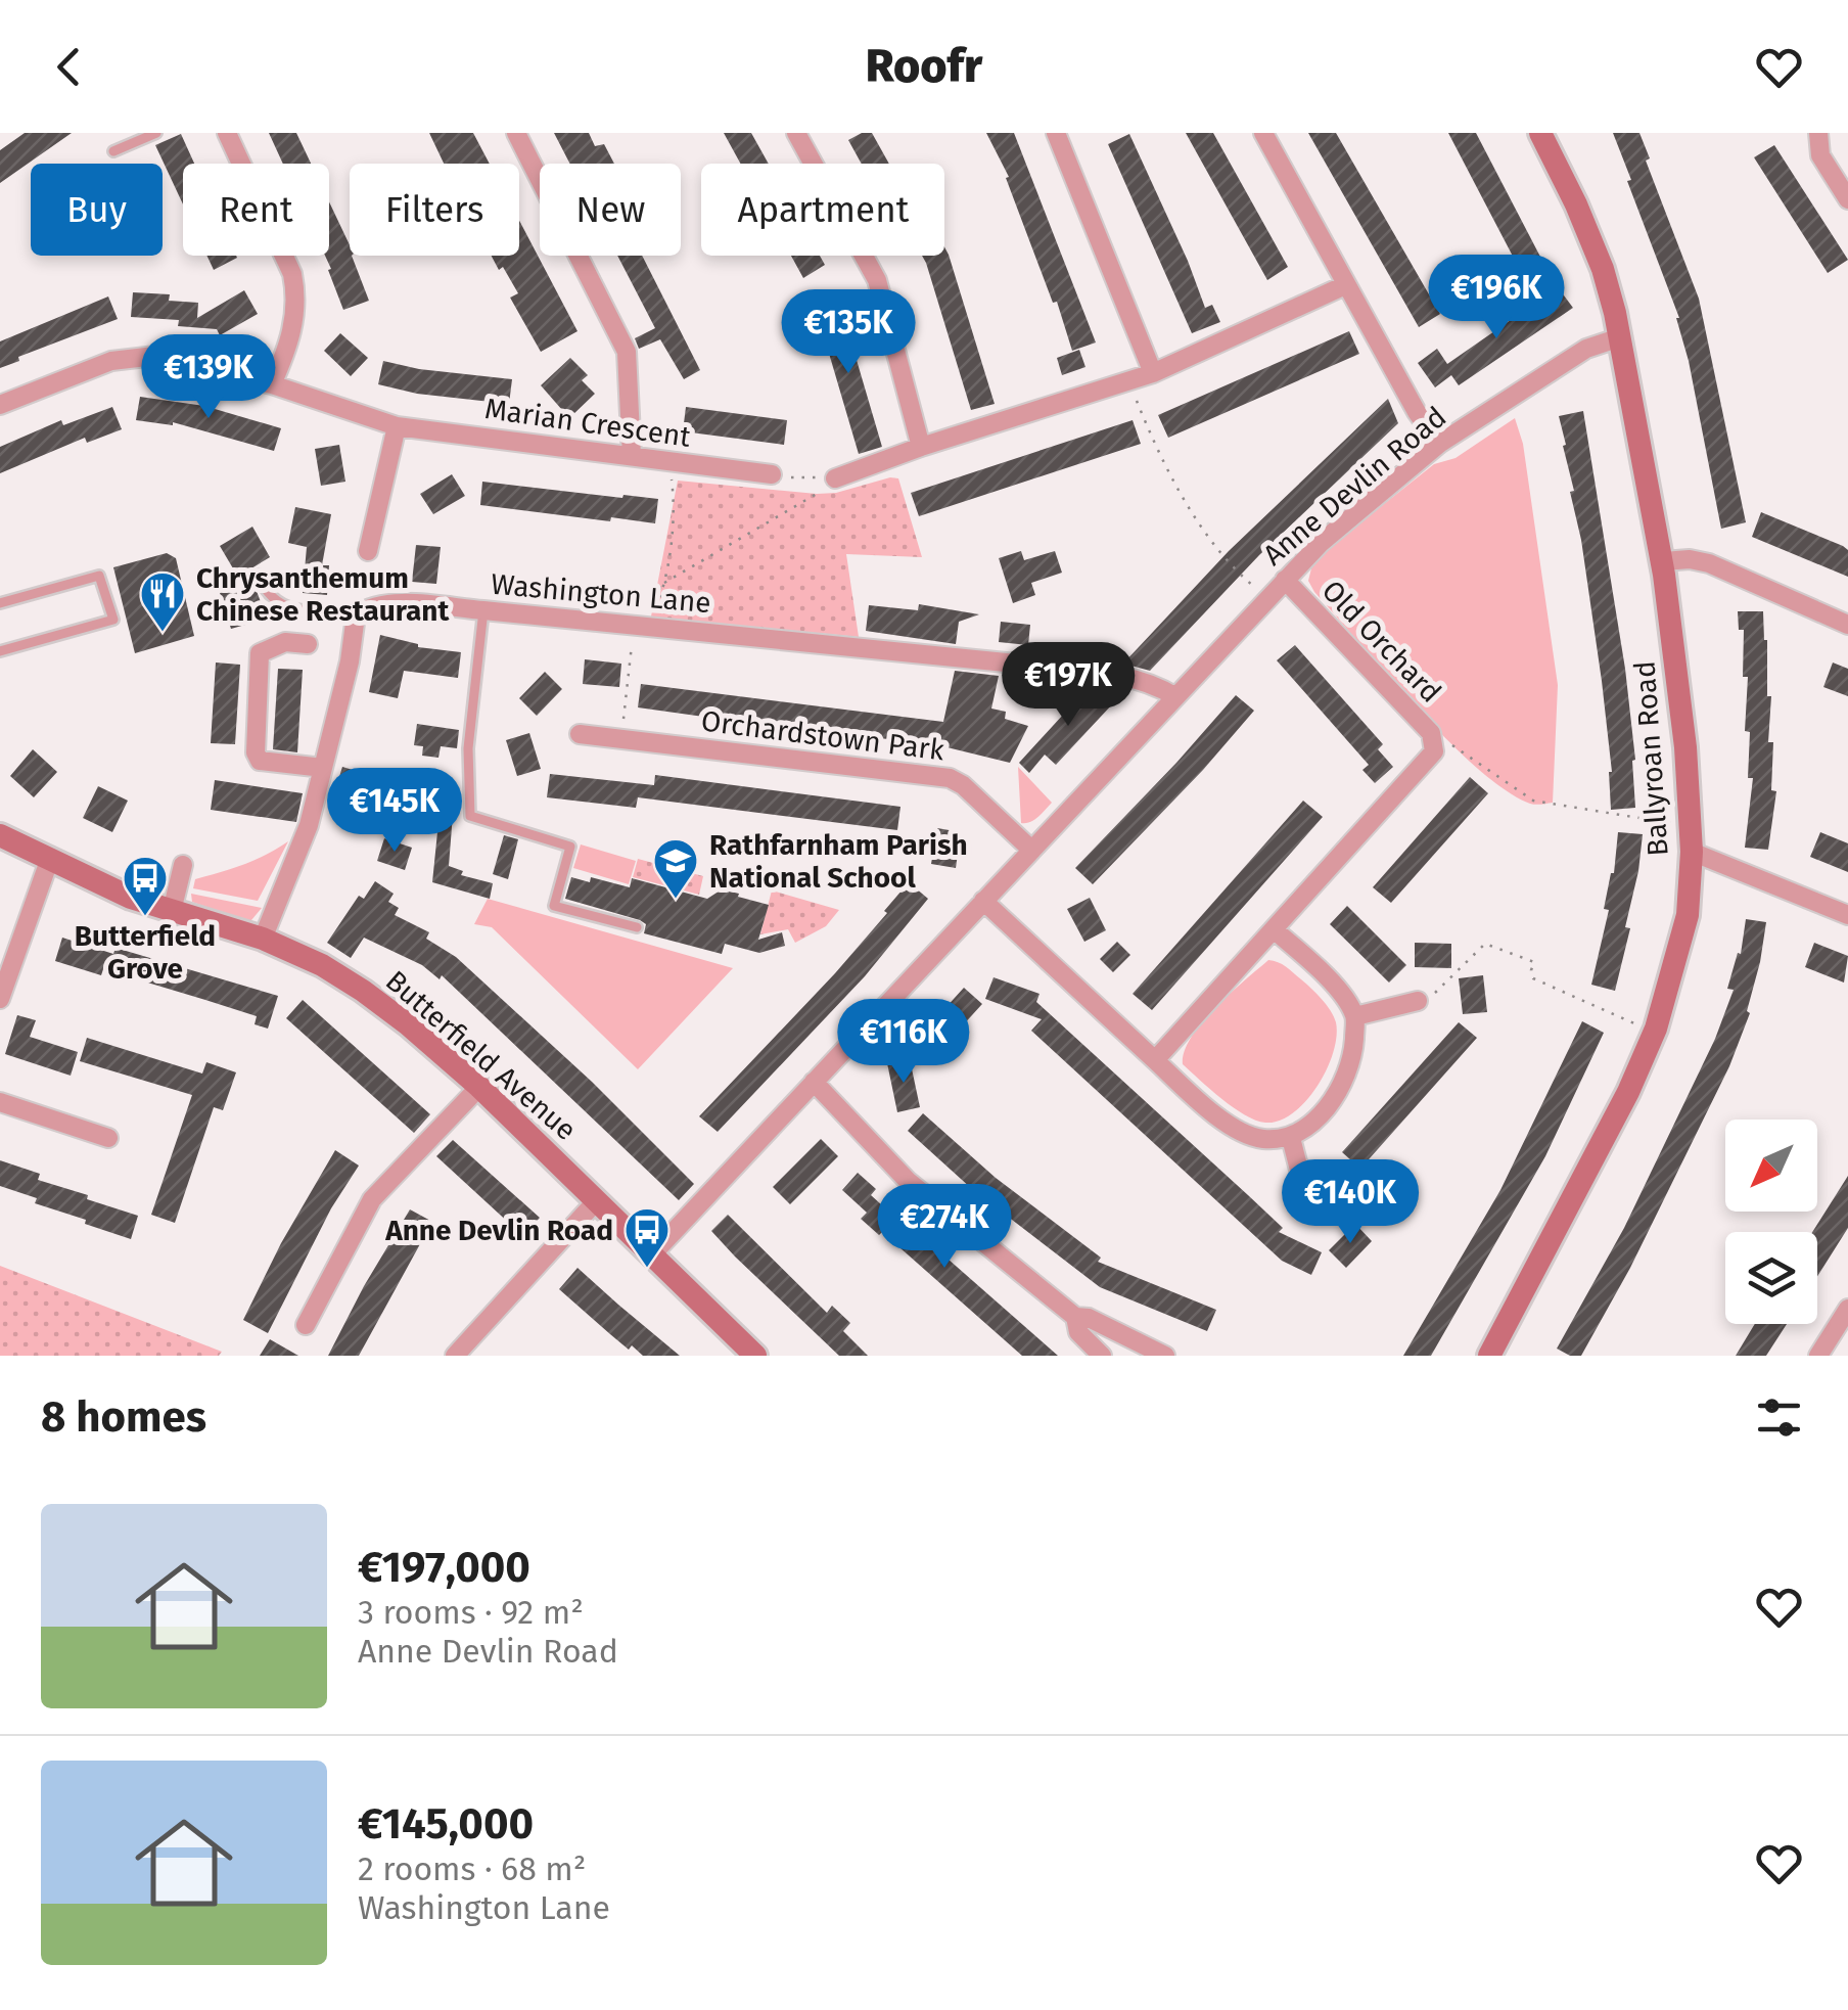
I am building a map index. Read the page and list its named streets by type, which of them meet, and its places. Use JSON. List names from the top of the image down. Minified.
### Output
{"streets":{"main road":["Ballyroan Road","Butterfield Avenue"],"street":["Marian Crescent","Anne Devlin Road","Washington Lane","Old Orchard","Orchardstown Park"]},"crossings":[["Anne Devlin Road","Washington Lane"],["Anne Devlin Road","Old Orchard"],["Anne Devlin Road","Orchardstown Park"],["Anne Devlin Road","Ballyroan Road"],["Anne Devlin Road","Butterfield Avenue"]],"places":{"restaurant":["Chrysanthemum Chinese Restaurant"],"school or university":["Rathfarnham Parish National School"],"bus stop":["Butterfield Grove","Anne Devlin Road"]},"north":"bottom left","page":{"header":"Roofr","chip":["Buy","Rent","Filters","New","Apartment"],"price":["€196K","€135K","€139K","€197K","€145K","€116K","€140K","€274K"],"heading":"8 homes","list":[{"name":"€197,000","note":"3 rooms · 92 m² · Anne Devlin Road"},{"name":"€145,000","note":"2 rooms · 68 m² · Washington Lane"}]}}
